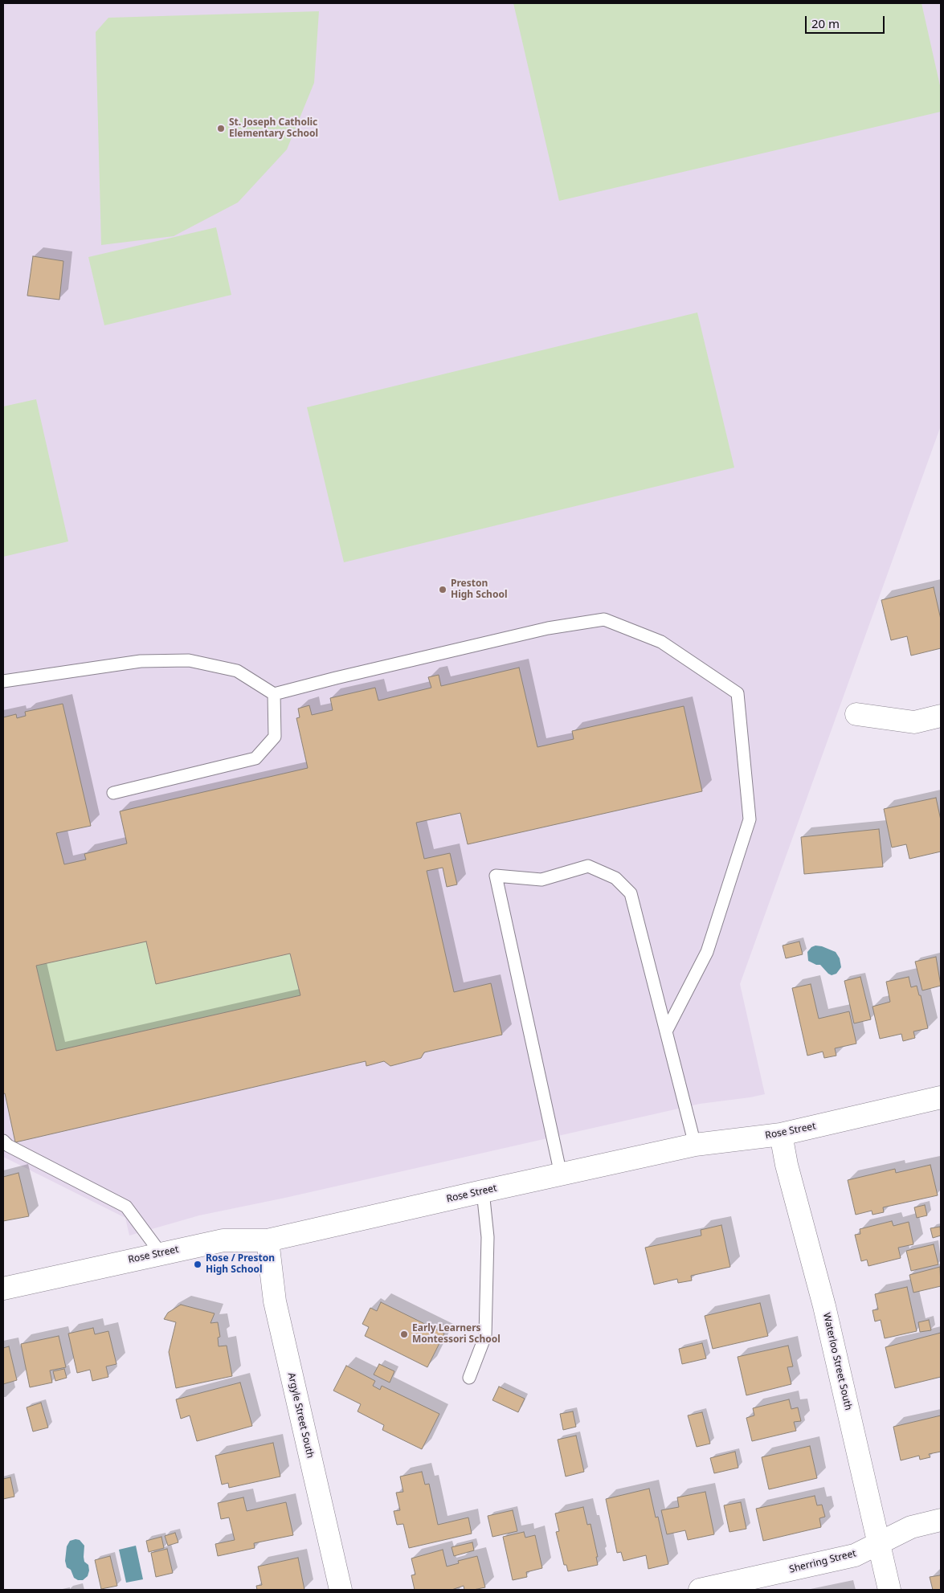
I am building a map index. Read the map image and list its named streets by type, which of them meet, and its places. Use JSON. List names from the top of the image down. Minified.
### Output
{"streets":{"street":["Rose Street","Waterloo Street South","Argyle Street South","Sherring Street"]},"crossings":[["Rose Street","Waterloo Street South"],["Rose Street","Argyle Street South"],["Waterloo Street South","Sherring Street"]],"places":["St. Joseph Catholic Elementary School","Preston High School","Rose / Preston High School","Early Learners Montessori School"],"scale_bar":"20 m"}
